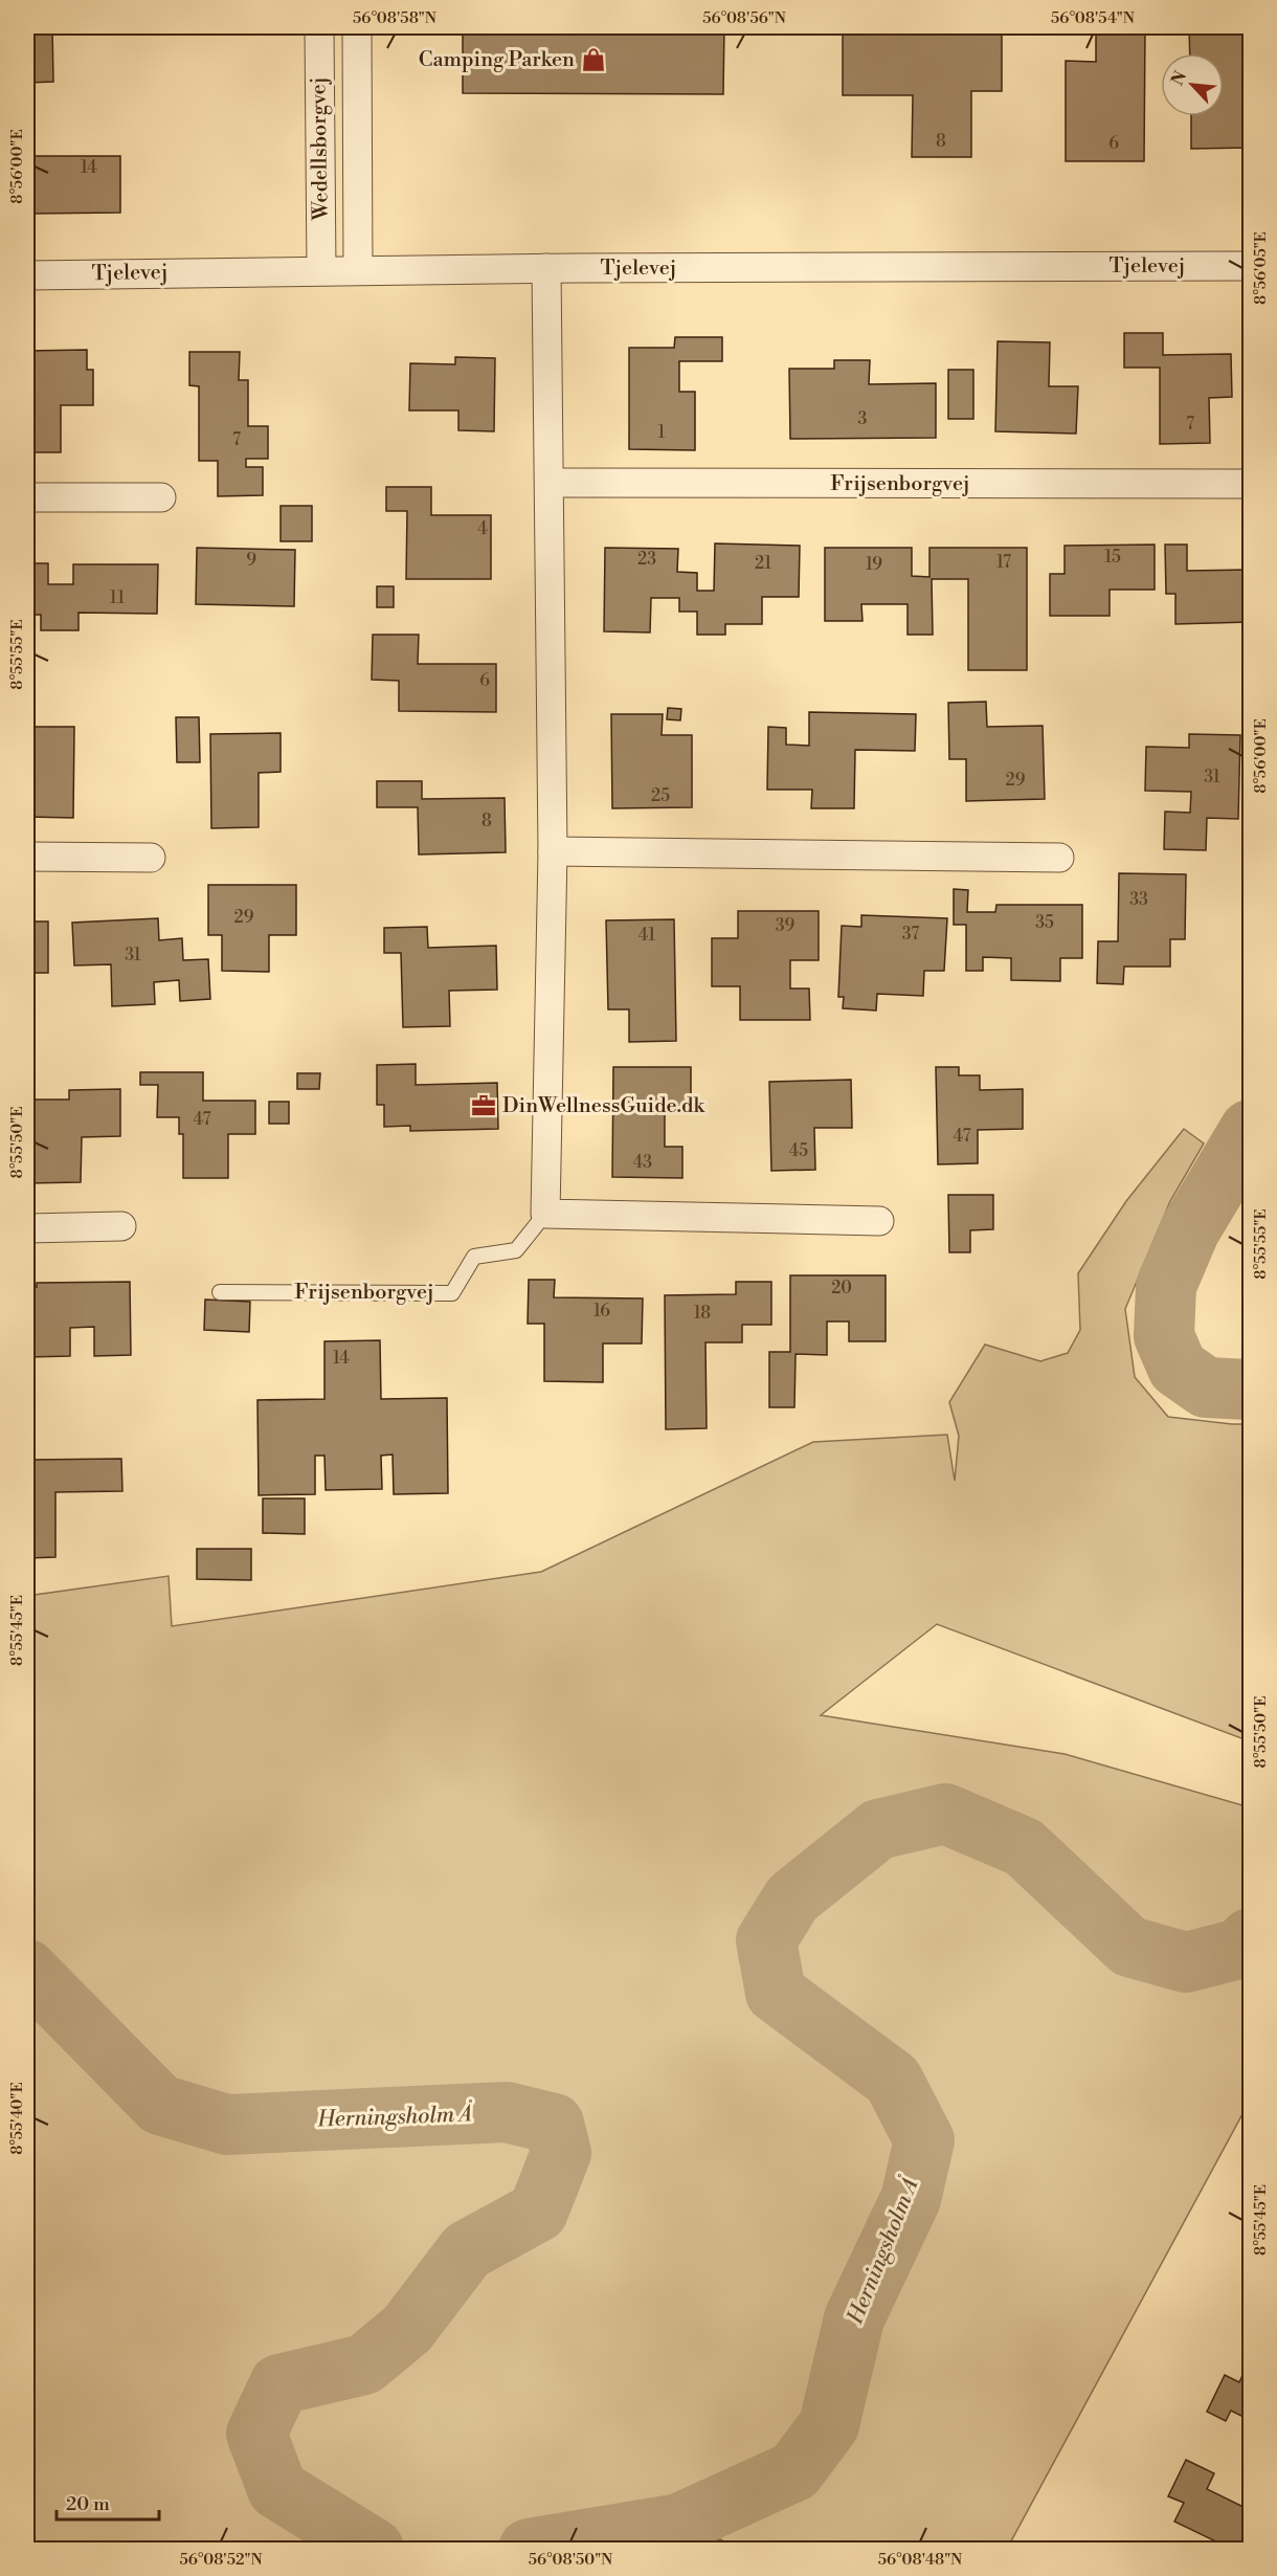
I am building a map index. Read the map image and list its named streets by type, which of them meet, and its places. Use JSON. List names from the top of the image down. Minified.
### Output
{"streets":{"street":["Wedellsborgvej","Tjelevej","Frijsenborgvej"]},"crossings":[["Wedellsborgvej","Tjelevej"]],"water":["Herningsholm Å"],"places":{"shop":["Camping Parken"],"office":["DinWellnessGuide.dk"]},"house_numbers":["8","6","14","3","7","1","7","4","15","23","9","17","21","19","11","6","31","29","25","8","33","29","35","39","37","41","31","47","47","45","43","20","16","18","14"],"scale_bar":"20 m","north":"top left","coordinates":["56°08'58\"N","56°08'56\"N","56°08'54\"N","8°56'00\"E","8°56'05\"E","8°55'55\"E","8°55'50\"E","8°55'45\"E","8°55'40\"E","56°08'52\"N","56°08'50\"N","56°08'48\"N"]}
